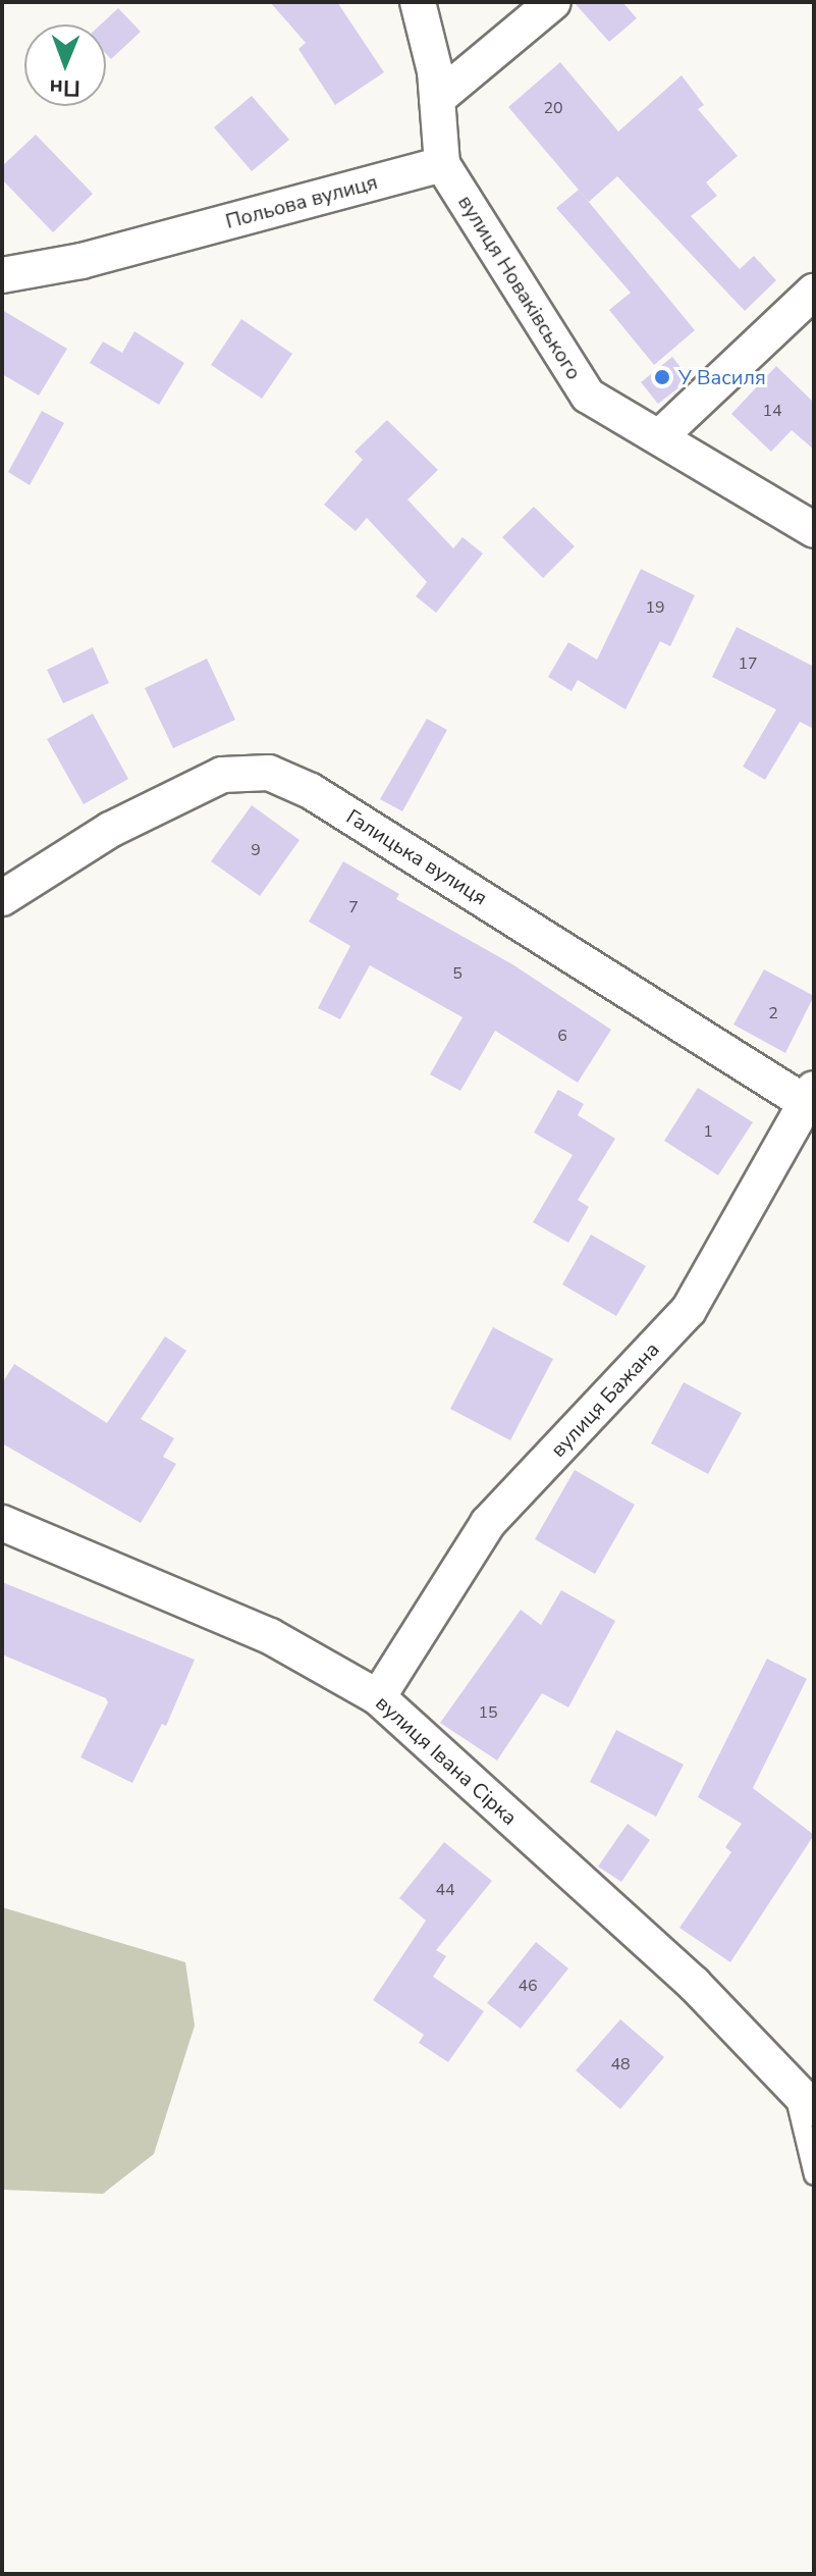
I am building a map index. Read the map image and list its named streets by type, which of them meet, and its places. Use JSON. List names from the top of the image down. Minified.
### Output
{"streets":{"street":["Польова вулиця","вулиця Новаківського","Галицька вулиця","вулиця Бажана","вулиця Івана Сірка"]},"crossings":[["Польова вулиця","вулиця Новаківського"],["Галицька вулиця","вулиця Бажана"],["вулиця Бажана","вулиця Івана Сірка"]],"places":["У Василя"],"house_numbers":["20","14","19","17","9","7","5","2","6","1","15","44","46","48"],"north":"bottom"}
